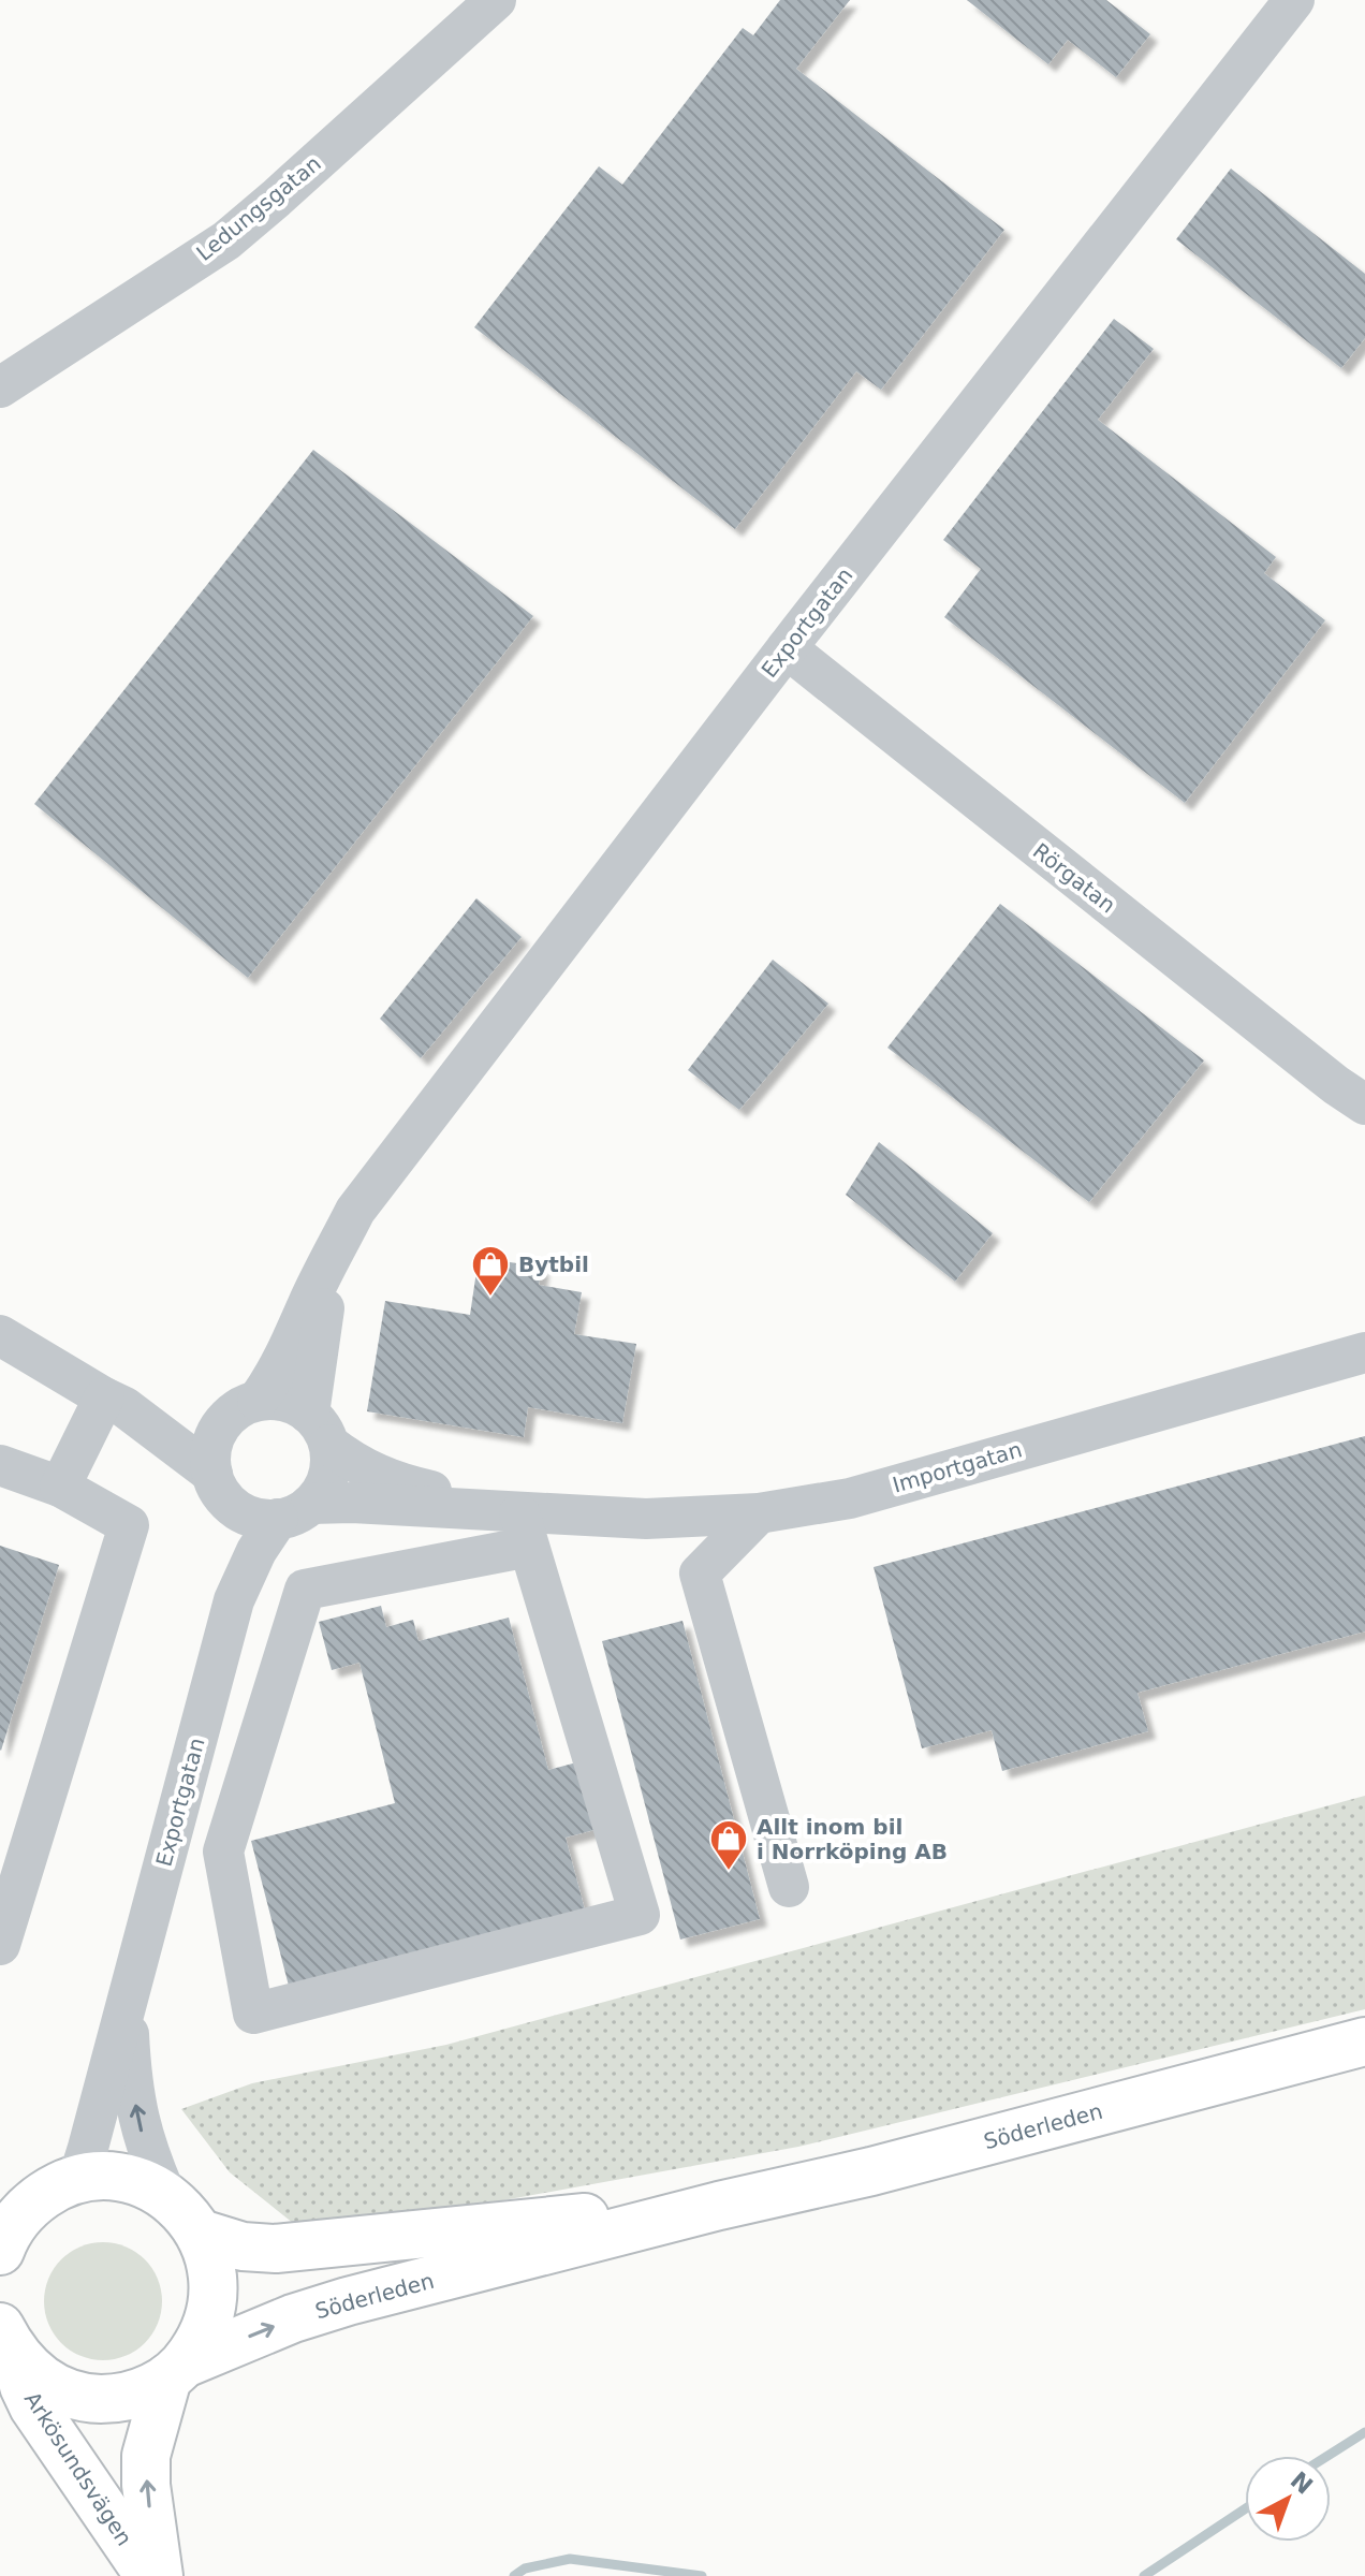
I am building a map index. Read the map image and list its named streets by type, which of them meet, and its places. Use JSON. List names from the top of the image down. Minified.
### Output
{"streets":{"main road":["Söderleden","Arkösundsvägen"],"street":["Ledungsgatan","Exportgatan","Rörgatan","Importgatan"]},"crossings":[["Exportgatan","Rörgatan"],["Exportgatan","Importgatan"],["Söderleden","Arkösundsvägen"]],"places":{"shop":["Bytbil","Allt inom bil i Norrköping AB"]},"north":"top right"}
